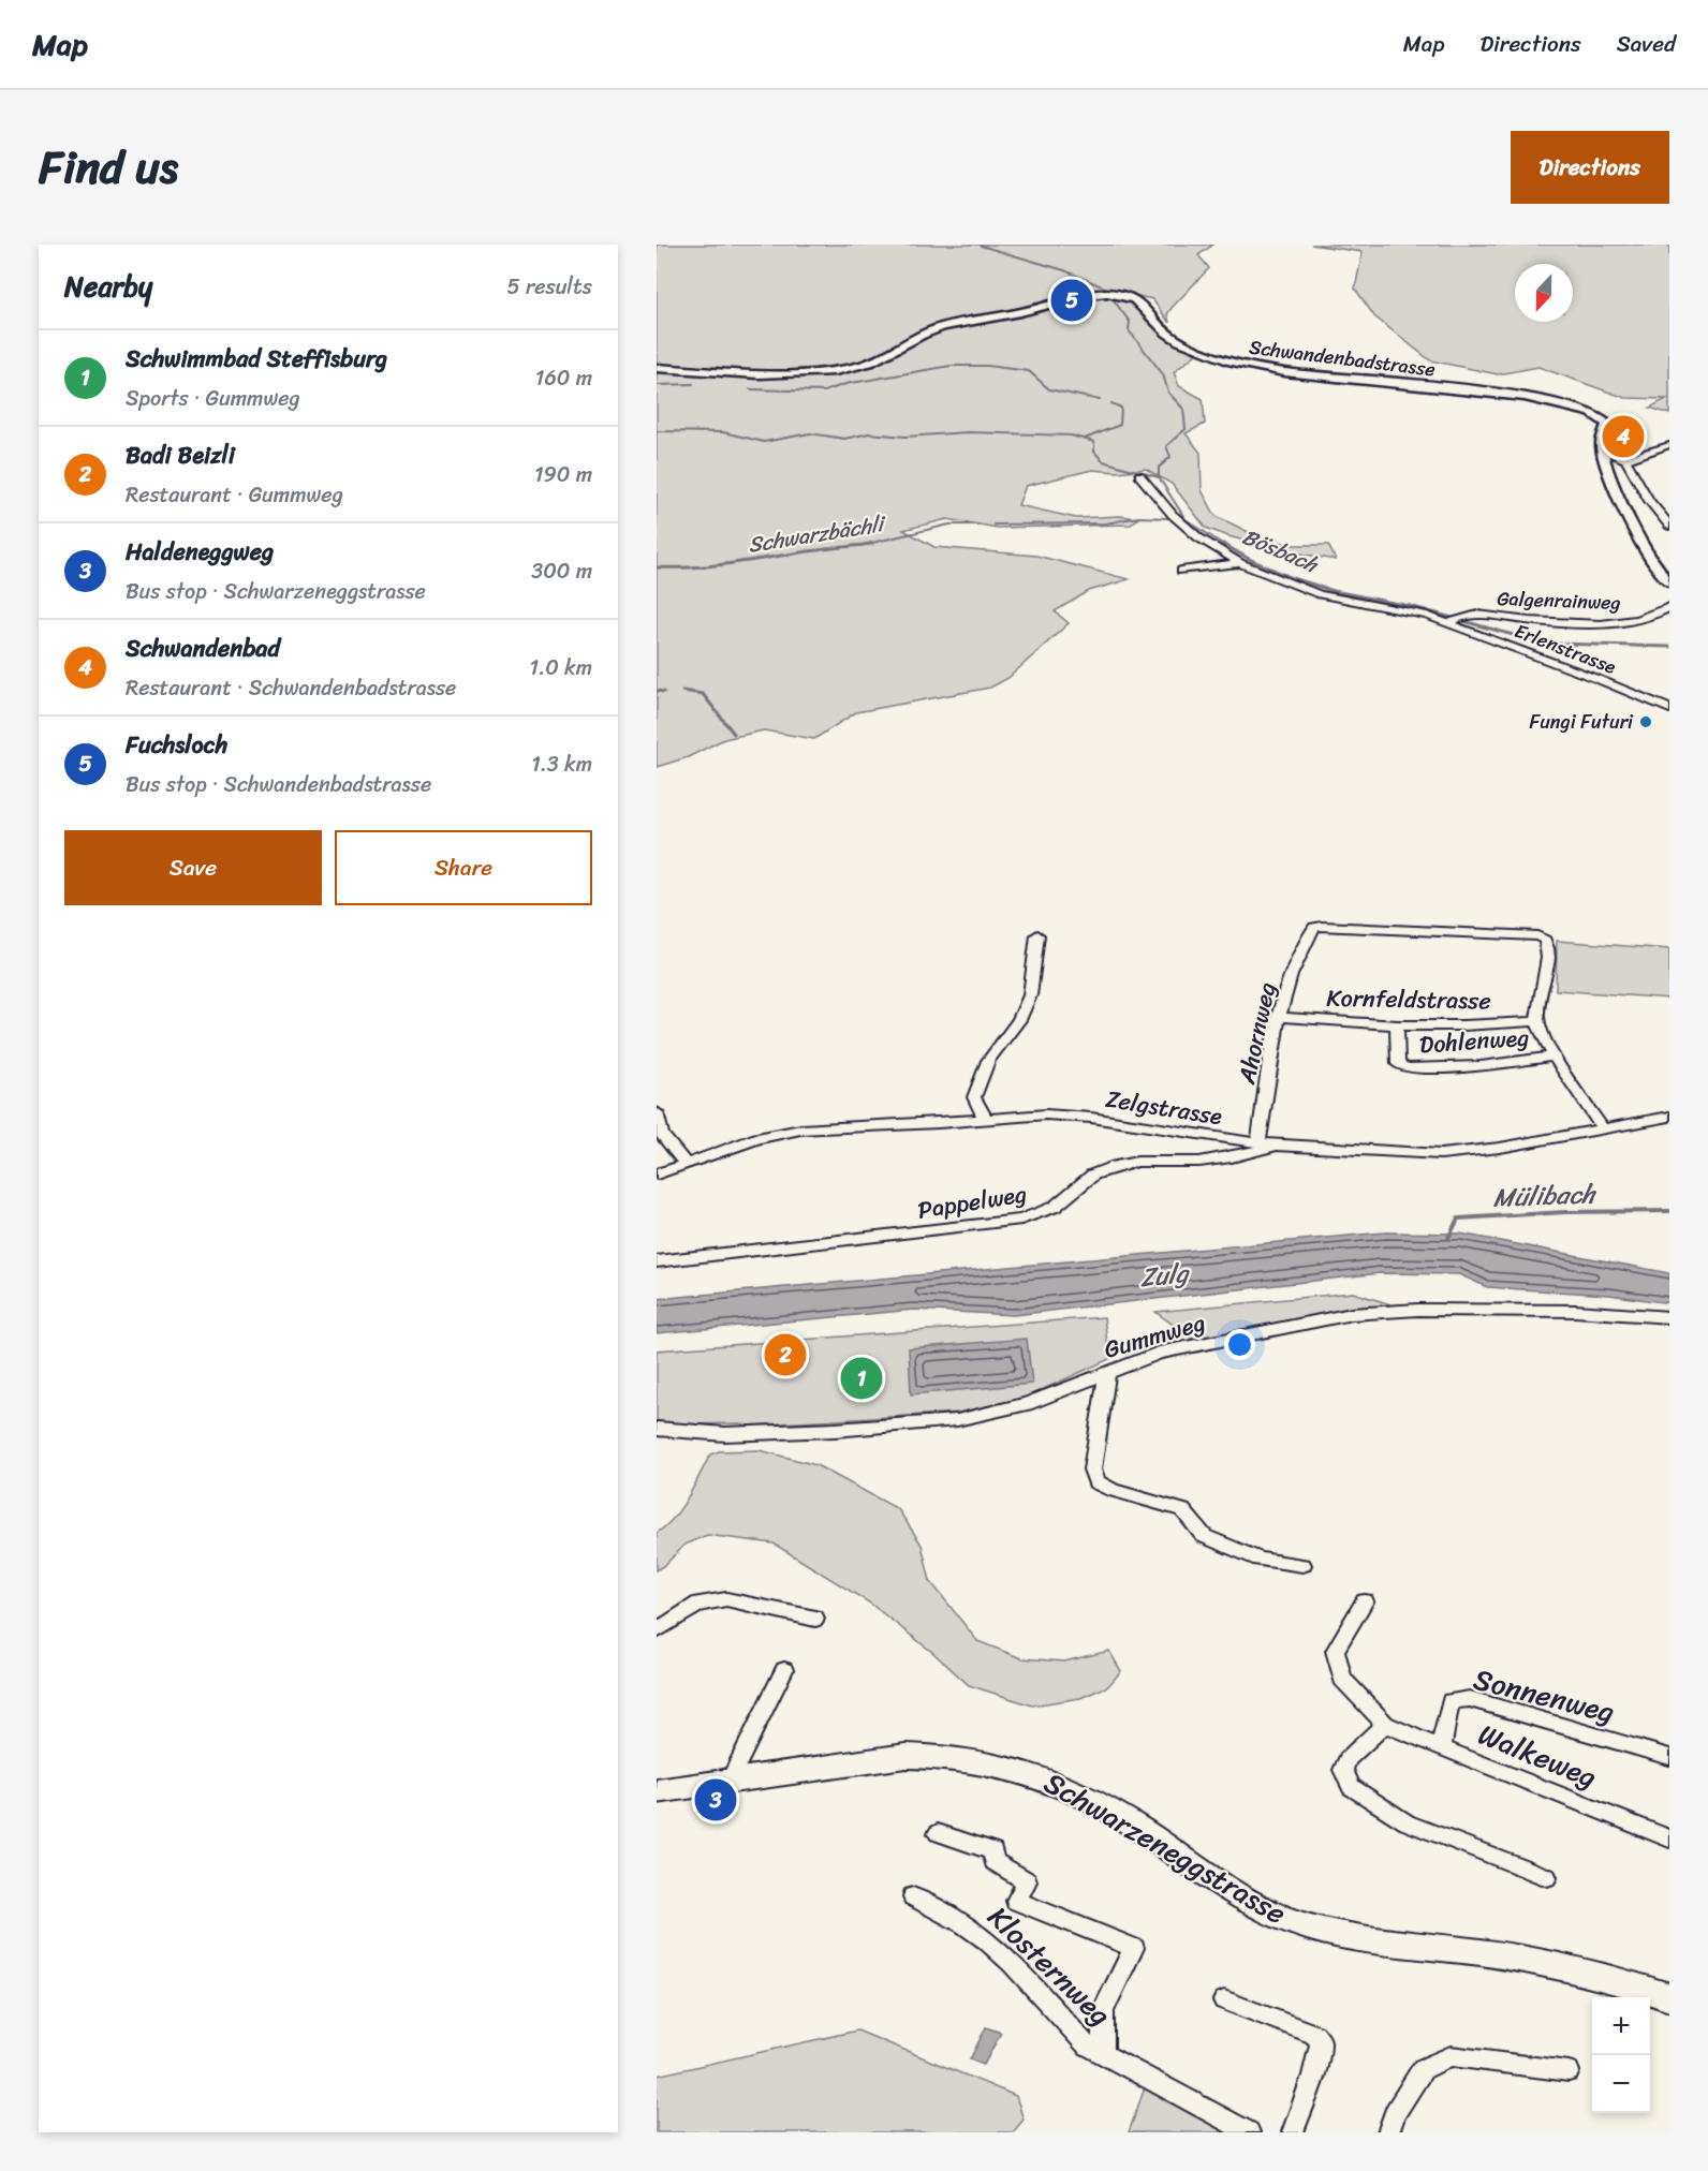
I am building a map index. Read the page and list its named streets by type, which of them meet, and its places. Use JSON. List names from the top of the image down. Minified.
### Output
{"streets":{"main road":["Schwarzeneggstrasse"],"street":["Schwandenbadstrasse","Galgenrainweg","Erlenstrasse","Kornfeldstrasse","Ahornweg","Dohlenweg","Zelgstrasse","Pappelweg","Gummweg","Sonnenweg","Walkeweg","Klosternweg"]},"crossings":[["Galgenrainweg","Erlenstrasse"],["Kornfeldstrasse","Ahornweg"],["Kornfeldstrasse","Dohlenweg"],["Ahornweg","Zelgstrasse"],["Zelgstrasse","Pappelweg"],["Sonnenweg","Walkeweg"]],"water":["Schwarzbächli","Bösbach","Mülibach","Zulg"],"places":["Fungi Futuri"],"north":"bottom","page":{"header":"Map","nav":["Map","Directions","Saved"],"title":"Find us","buttons":["Directions",["Save","Share"]],"heading":["Nearby","5 results"],"pins":["5","4","2","1","3"],"list":[{"mark":"1","name":"Schwimmbad Steffisburg","note":"Sports · Gummweg","value":"160 m"},{"mark":"2","name":"Badi Beizli","note":"Restaurant · Gummweg","value":"190 m"},{"mark":"3","name":"Haldeneggweg","note":"Bus stop · Schwarzeneggstrasse","value":"300 m"},{"mark":"4","name":"Schwandenbad","note":"Restaurant · Schwandenbadstrasse","value":"1.0 km"},{"mark":"5","name":"Fuchsloch","note":"Bus stop · Schwandenbadstrasse","value":"1.3 km"}],"map_buttons":["+","−"]}}
